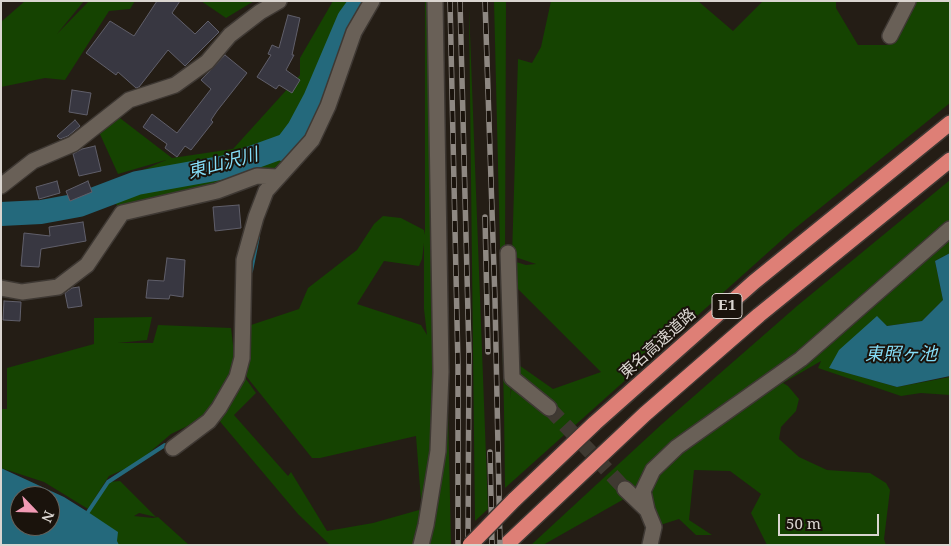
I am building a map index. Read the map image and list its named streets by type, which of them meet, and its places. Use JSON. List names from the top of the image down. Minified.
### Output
{"streets":{"highway":["E1","東名高速道路"]},"water":["東山沢川","東照ヶ池"],"scale_bar":"50 m","north":"bottom right"}
